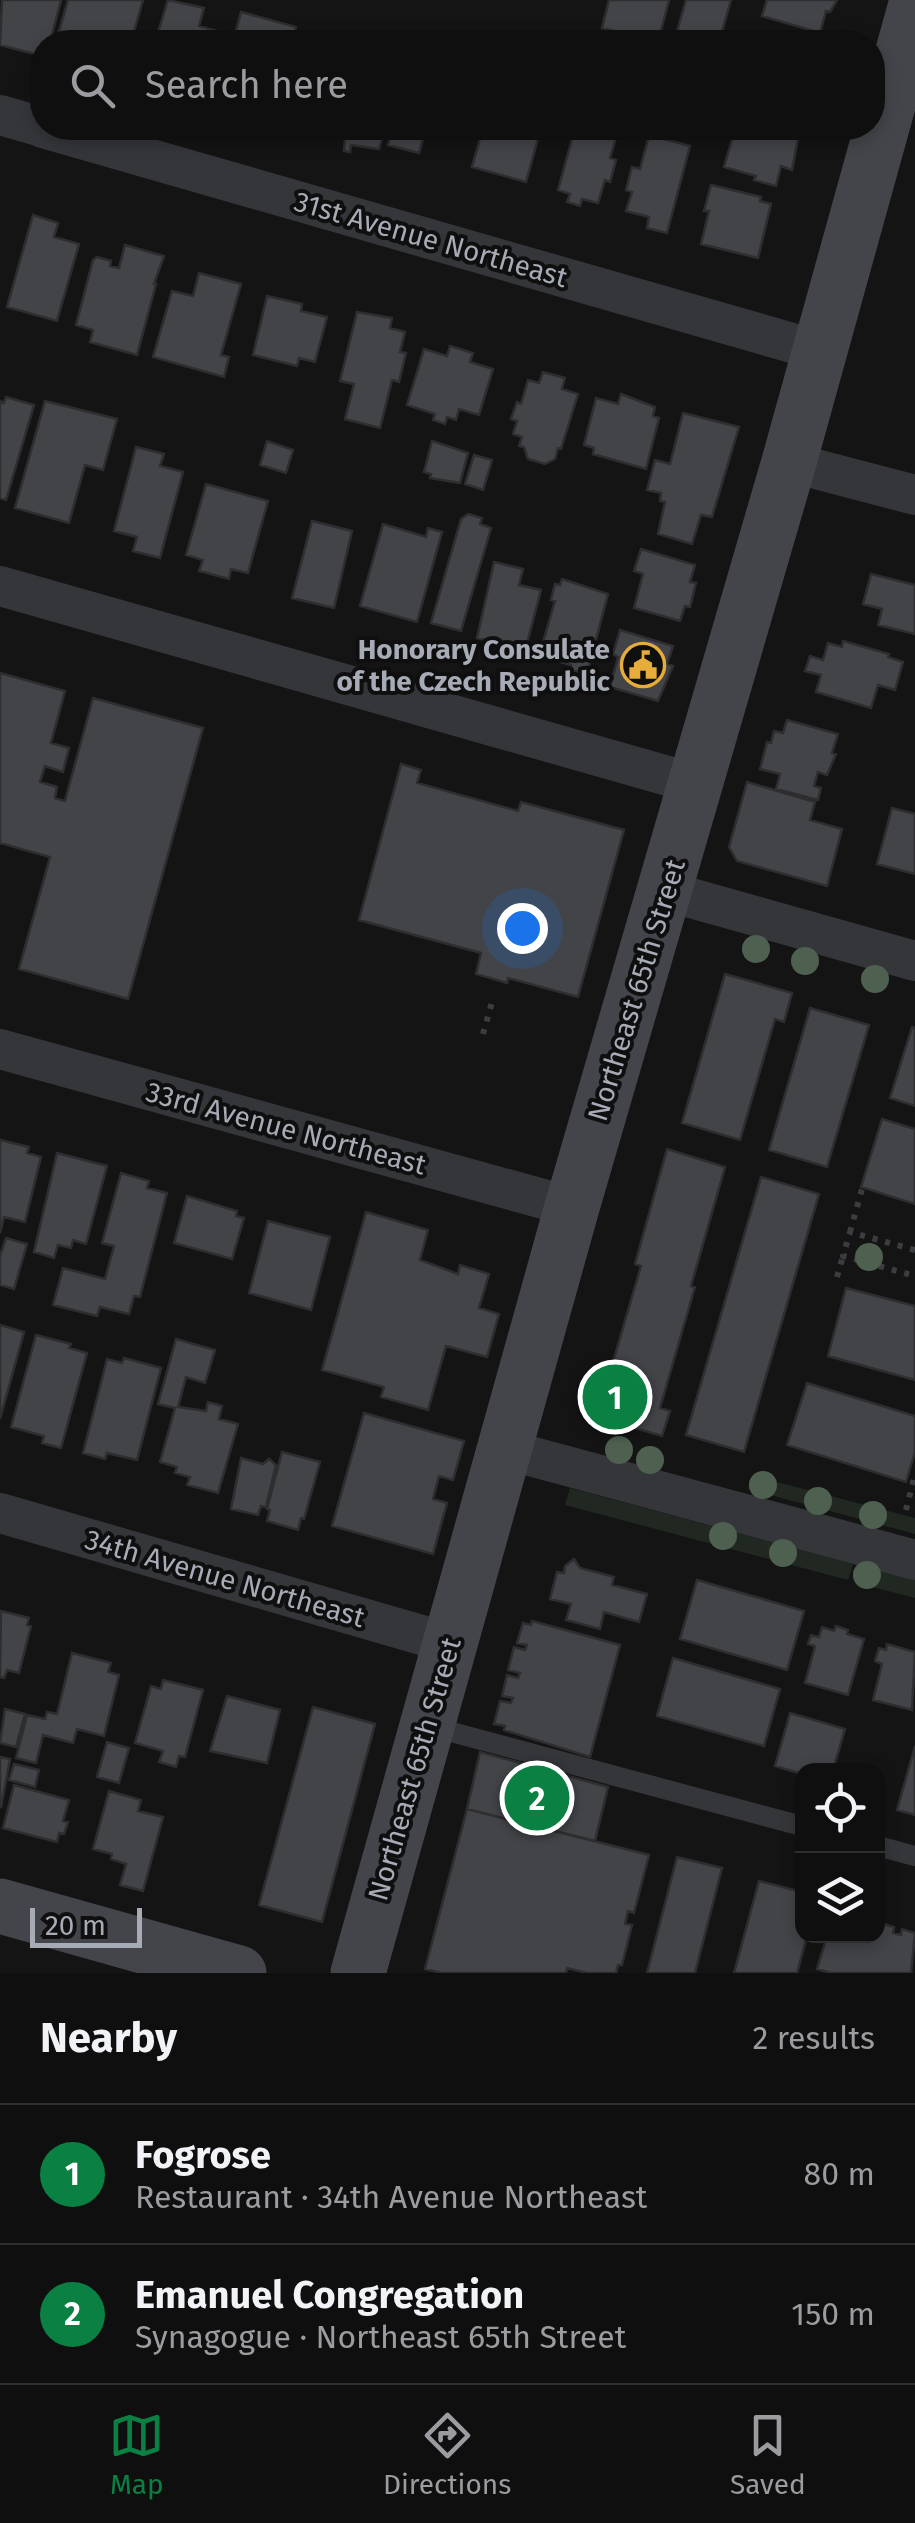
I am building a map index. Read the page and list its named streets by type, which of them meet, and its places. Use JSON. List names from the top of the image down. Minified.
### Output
{"streets":{"main road":["Northeast 65th Street"],"street":["31st Avenue Northeast","33rd Avenue Northeast","34th Avenue Northeast"]},"crossings":[["31st Avenue Northeast","Northeast 65th Street"],["Northeast 65th Street","33rd Avenue Northeast"],["Northeast 65th Street","34th Avenue Northeast"]],"places":{"public building":["Honorary Consulate of the Czech Republic"]},"scale_bar":"20 m","page":{"search":"Search here","pins":["1","2"],"scale":"20 m","heading":["Nearby","2 results"],"list":[{"mark":"1","name":"Fogrose","note":"Restaurant · 34th Avenue Northeast","value":"80 m"},{"mark":"2","name":"Emanuel Congregation","note":"Synagogue · Northeast 65th Street","value":"150 m"}],"nav":["Map","Directions","Saved"]}}
